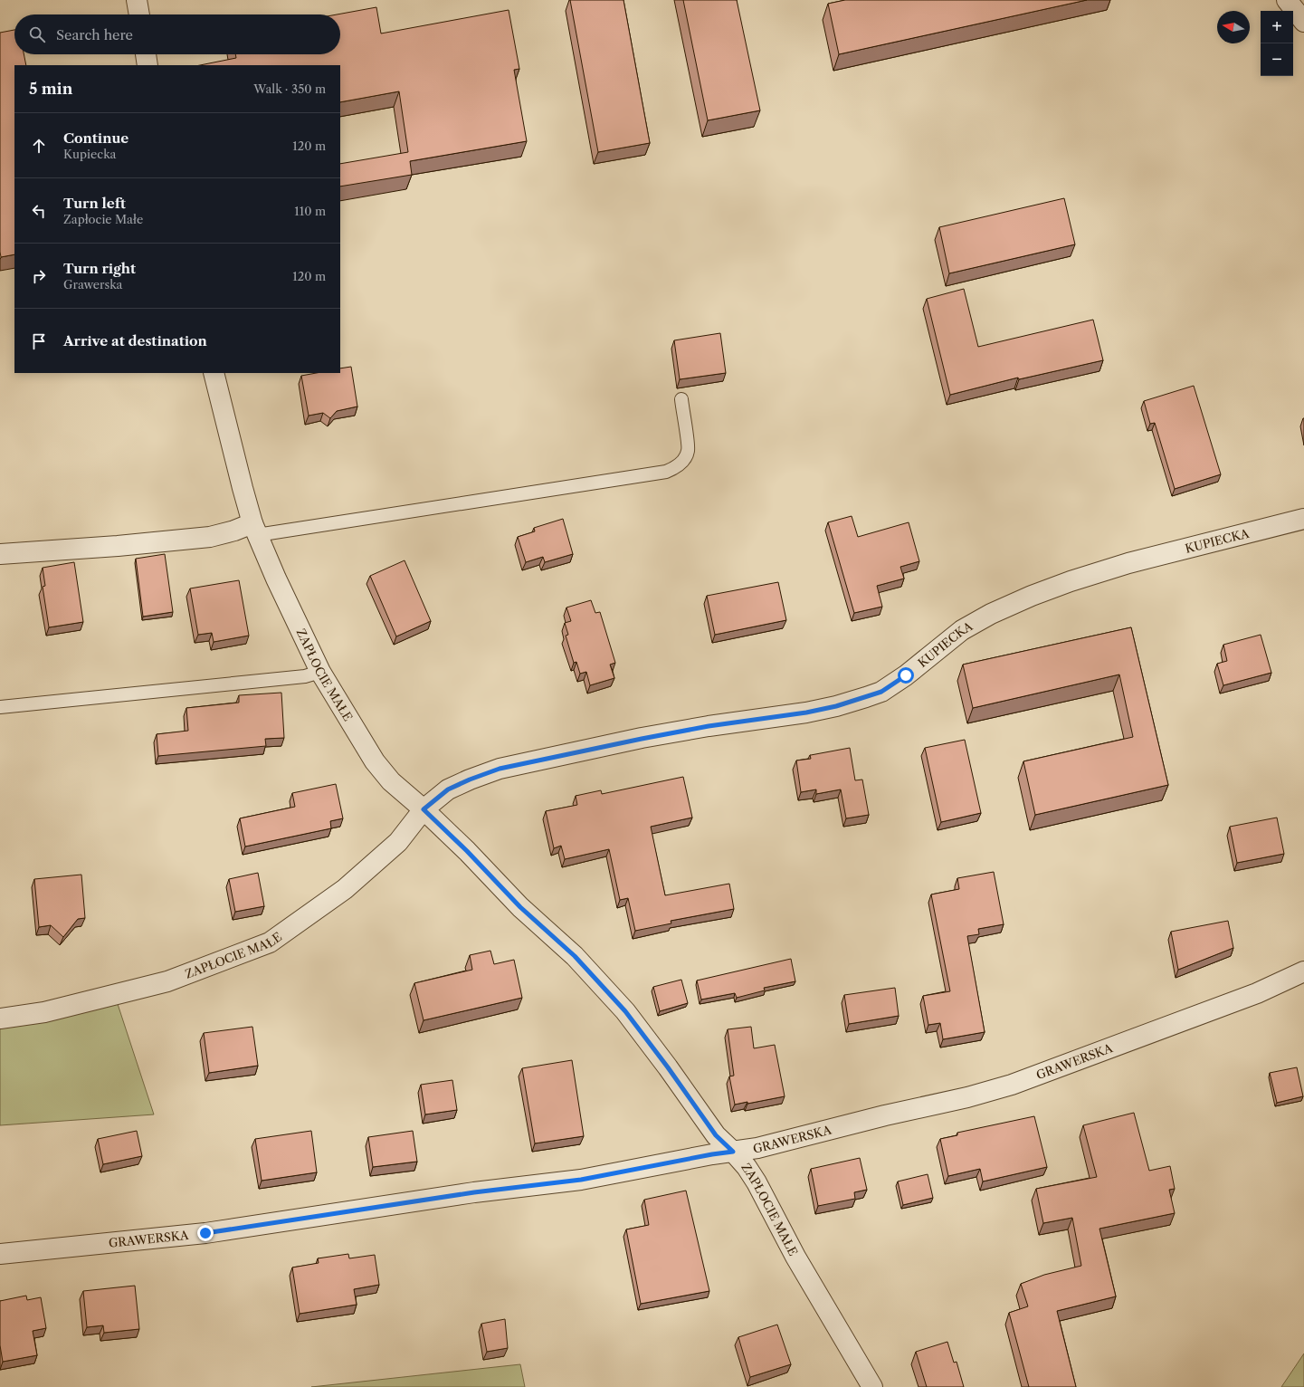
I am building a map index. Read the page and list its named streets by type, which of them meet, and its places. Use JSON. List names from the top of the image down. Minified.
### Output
{"streets":{"street":["KUPIECKA","ZAPŁOCIE MAŁE","GRAWERSKA"]},"crossings":[["KUPIECKA","ZAPŁOCIE MAŁE"],["ZAPŁOCIE MAŁE","GRAWERSKA"]],"north":"left","page":{"map_buttons":["+","−"],"search":"Search here","heading":["5 min","Walk · 350 m"],"list":[["Continue","Kupiecka","120 m"],["Turn left","Zapłocie Małe","110 m"],["Turn right","Grawerska","120 m"],"Arrive at destination"]}}
